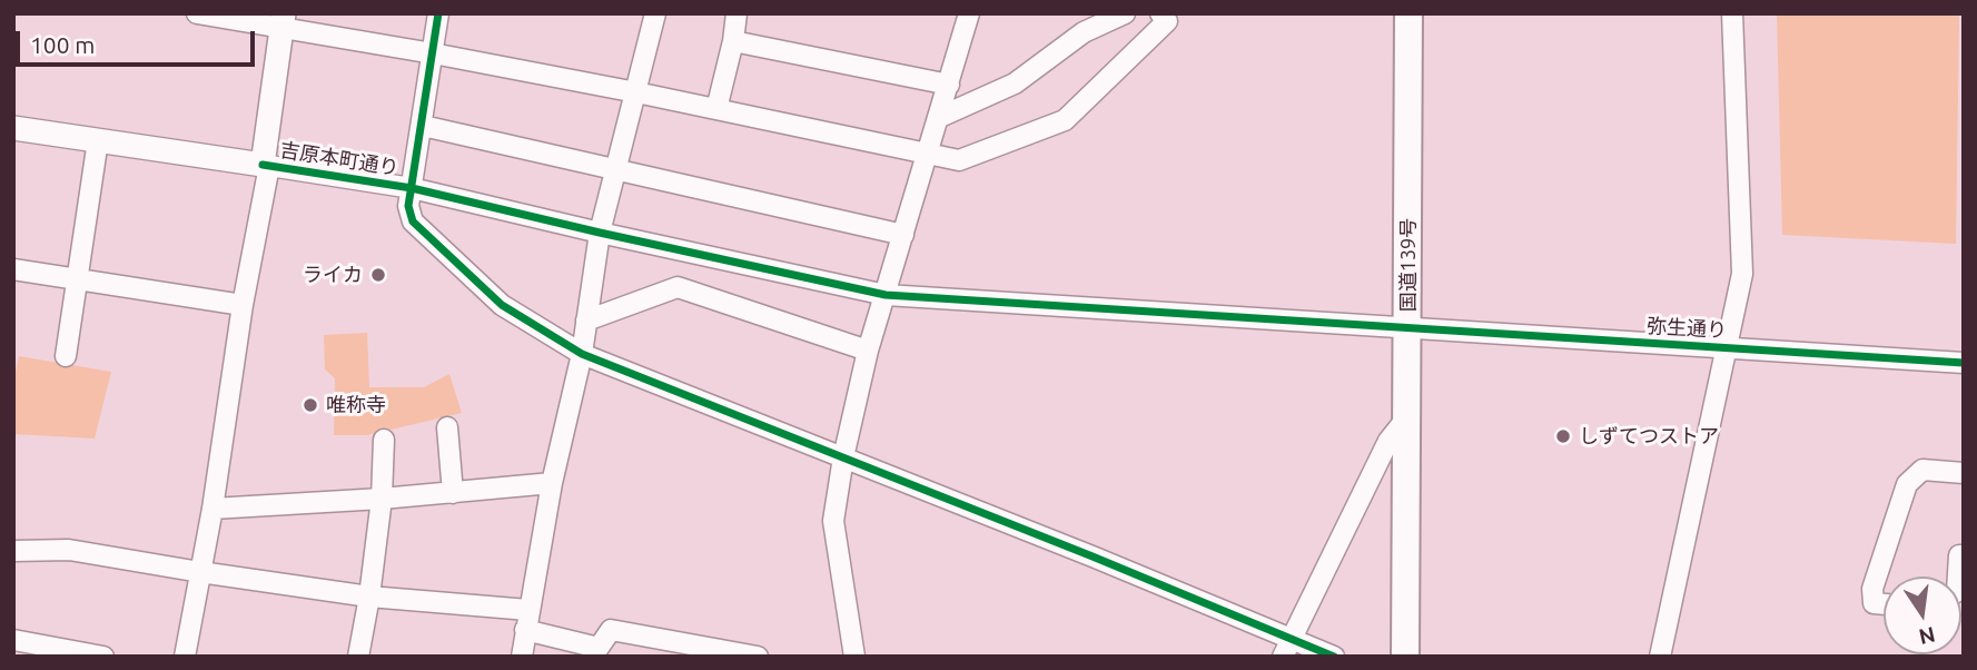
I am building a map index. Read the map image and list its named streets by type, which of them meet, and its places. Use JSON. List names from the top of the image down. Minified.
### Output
{"streets":{"highway":["国道139号"],"main road":["吉原本町通り"],"street":["弥生通り"]},"crossings":[["吉原本町通り","弥生通り"],["国道139号","弥生通り"]],"places":["ライカ","唯称寺","しずてつストア"],"scale_bar":"100 m","north":"bottom"}
